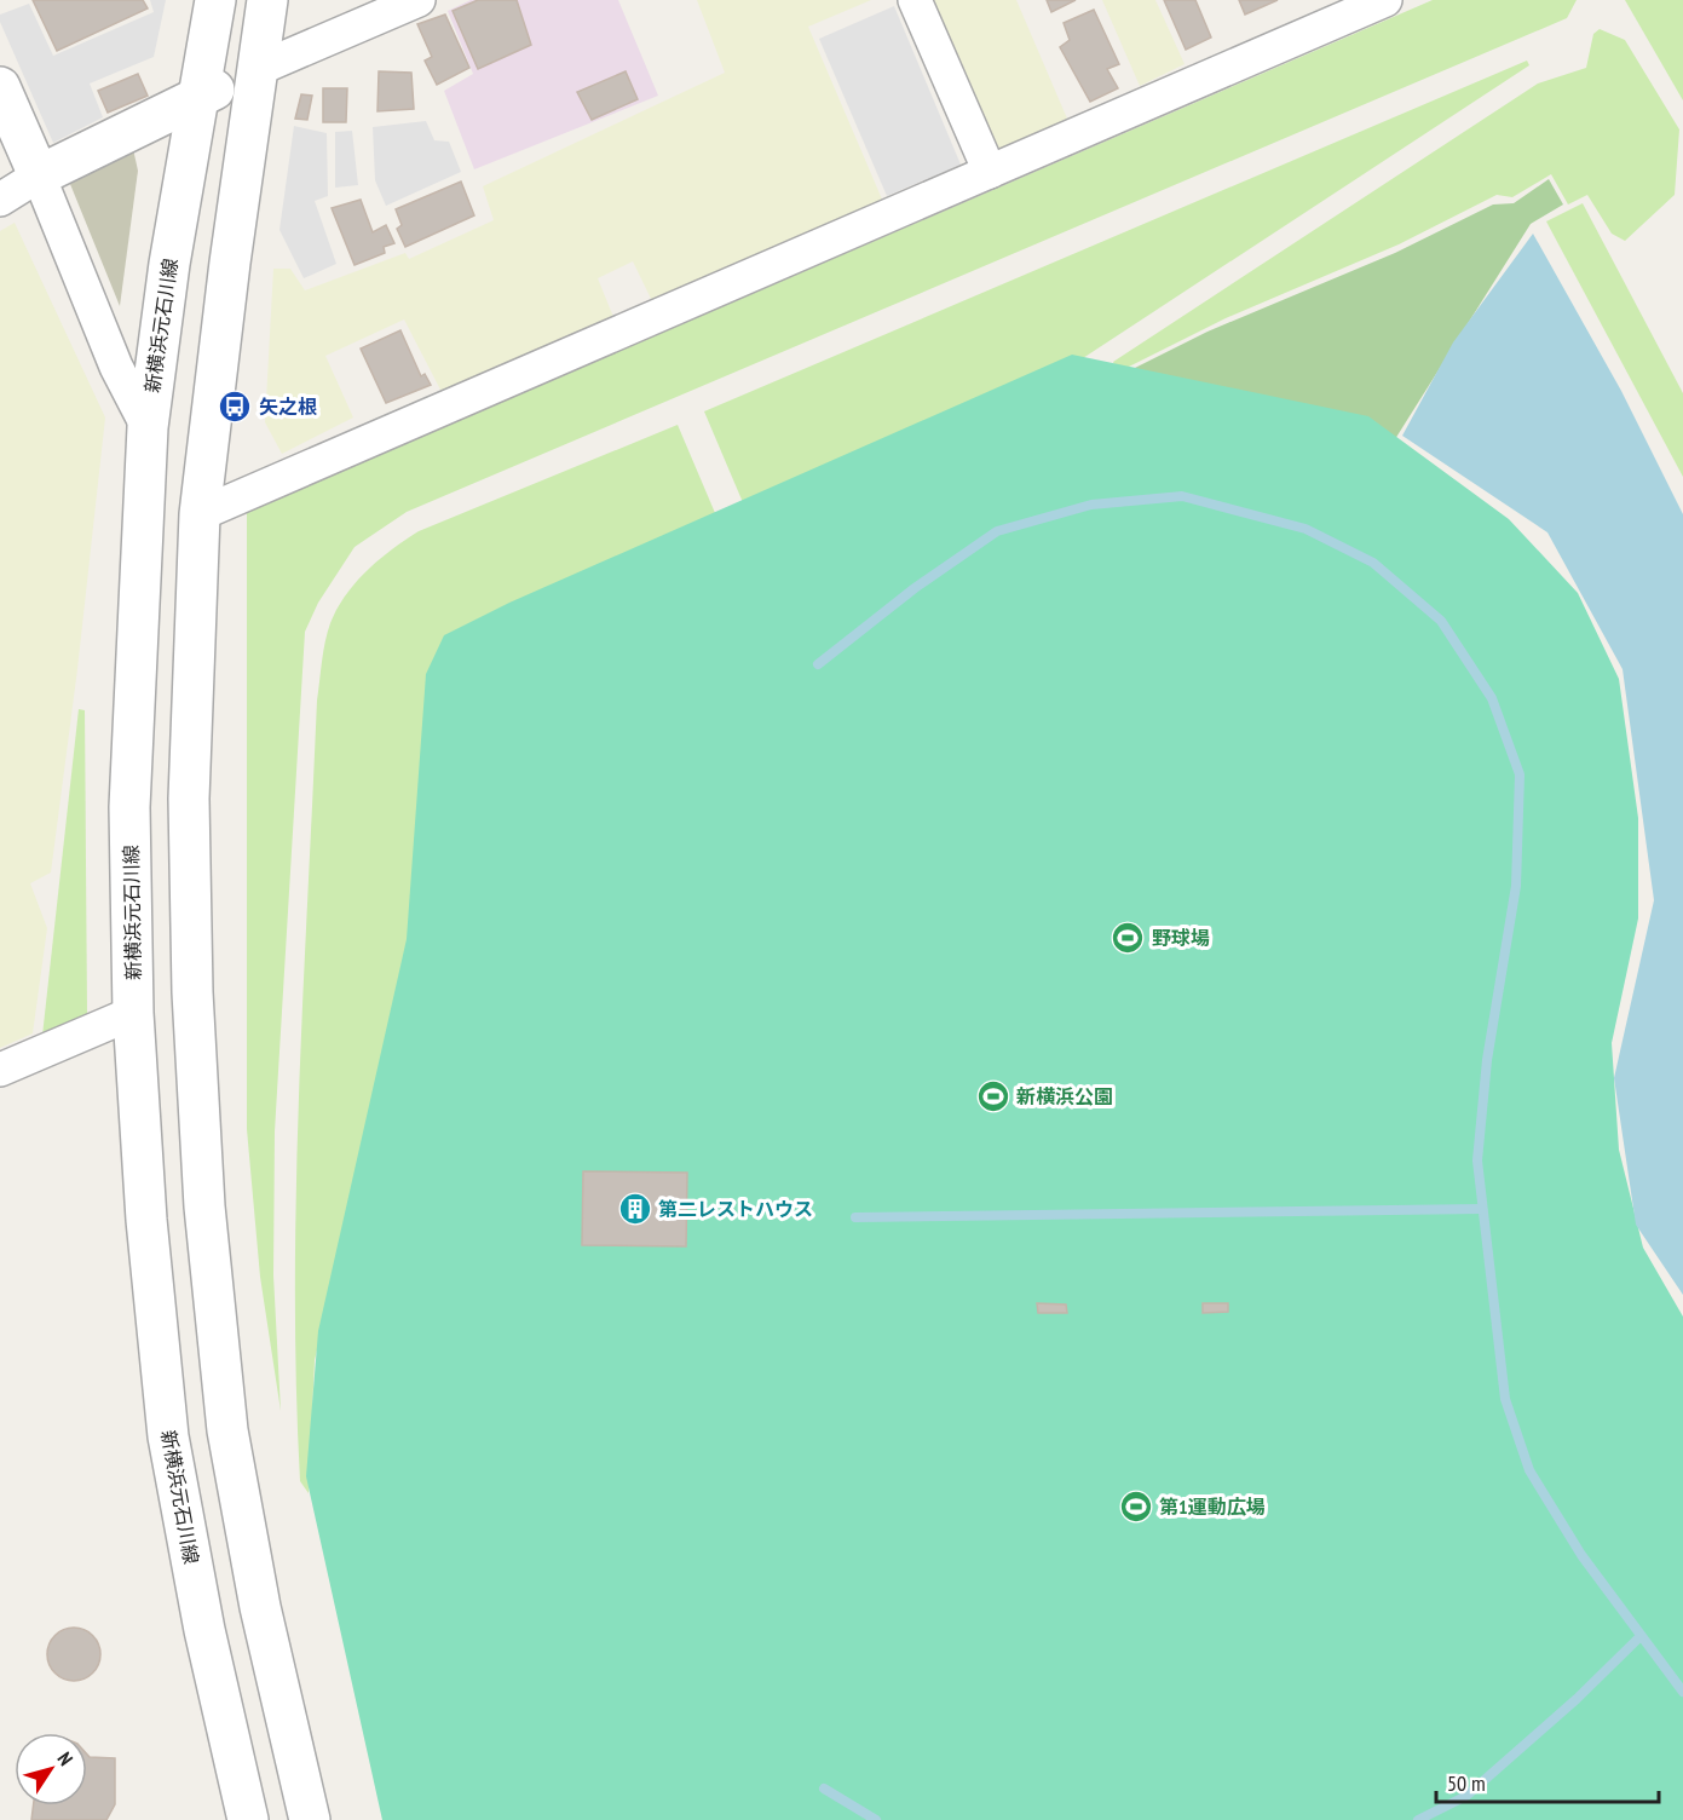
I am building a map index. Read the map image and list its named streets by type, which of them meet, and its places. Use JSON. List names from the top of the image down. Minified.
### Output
{"streets":{"street":["新横浜元石川線"]},"places":{"bus stop":["矢之根"],"sports":["野球場","新横浜公園","第1運動広場"],"building":["第二レストハウス"]},"scale_bar":"50 m","north":"top right"}
